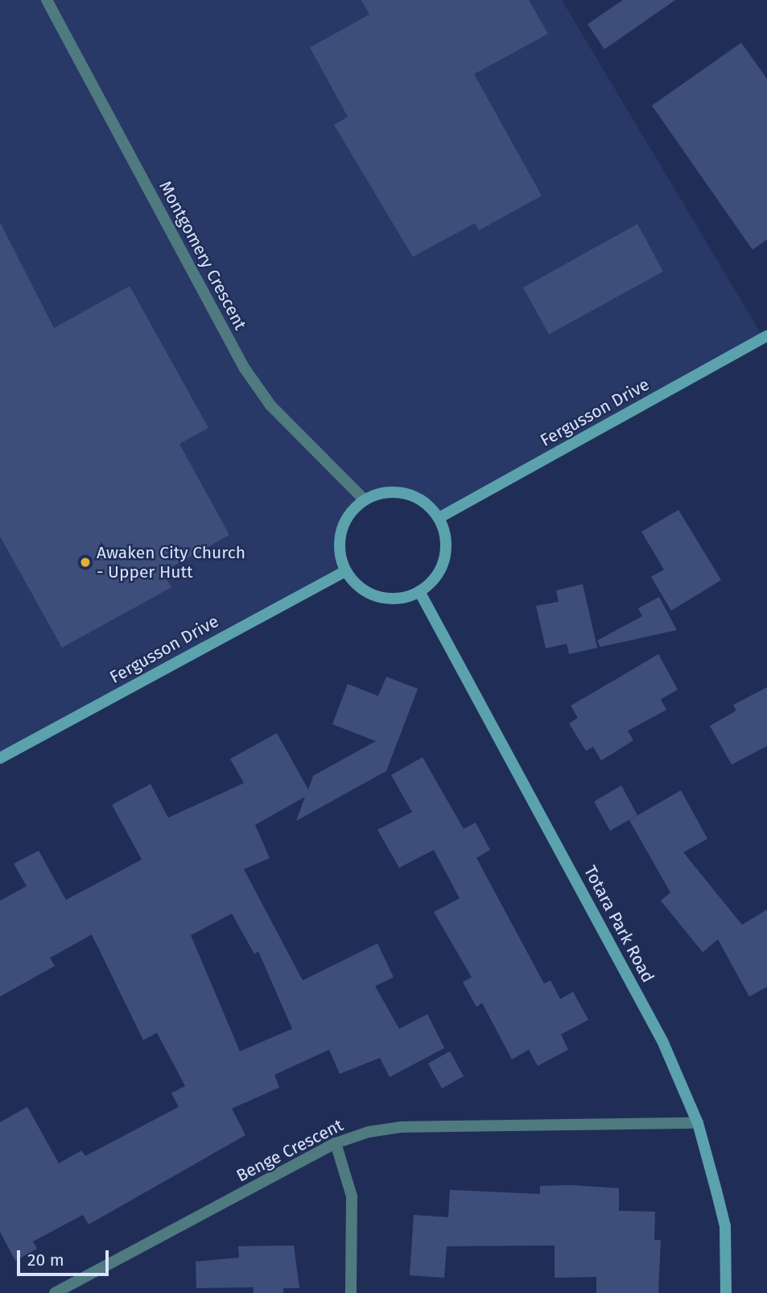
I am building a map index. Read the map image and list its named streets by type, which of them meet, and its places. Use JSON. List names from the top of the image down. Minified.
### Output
{"streets":{"main road":["Fergusson Drive","Totara Park Road"],"street":["Montgomery Crescent","Benge Crescent"]},"crossings":[["Montgomery Crescent","Fergusson Drive"],["Montgomery Crescent","Totara Park Road"],["Fergusson Drive","Totara Park Road"],["Totara Park Road","Benge Crescent"]],"places":["Awaken City Church - Upper Hutt"],"scale_bar":"20 m"}
